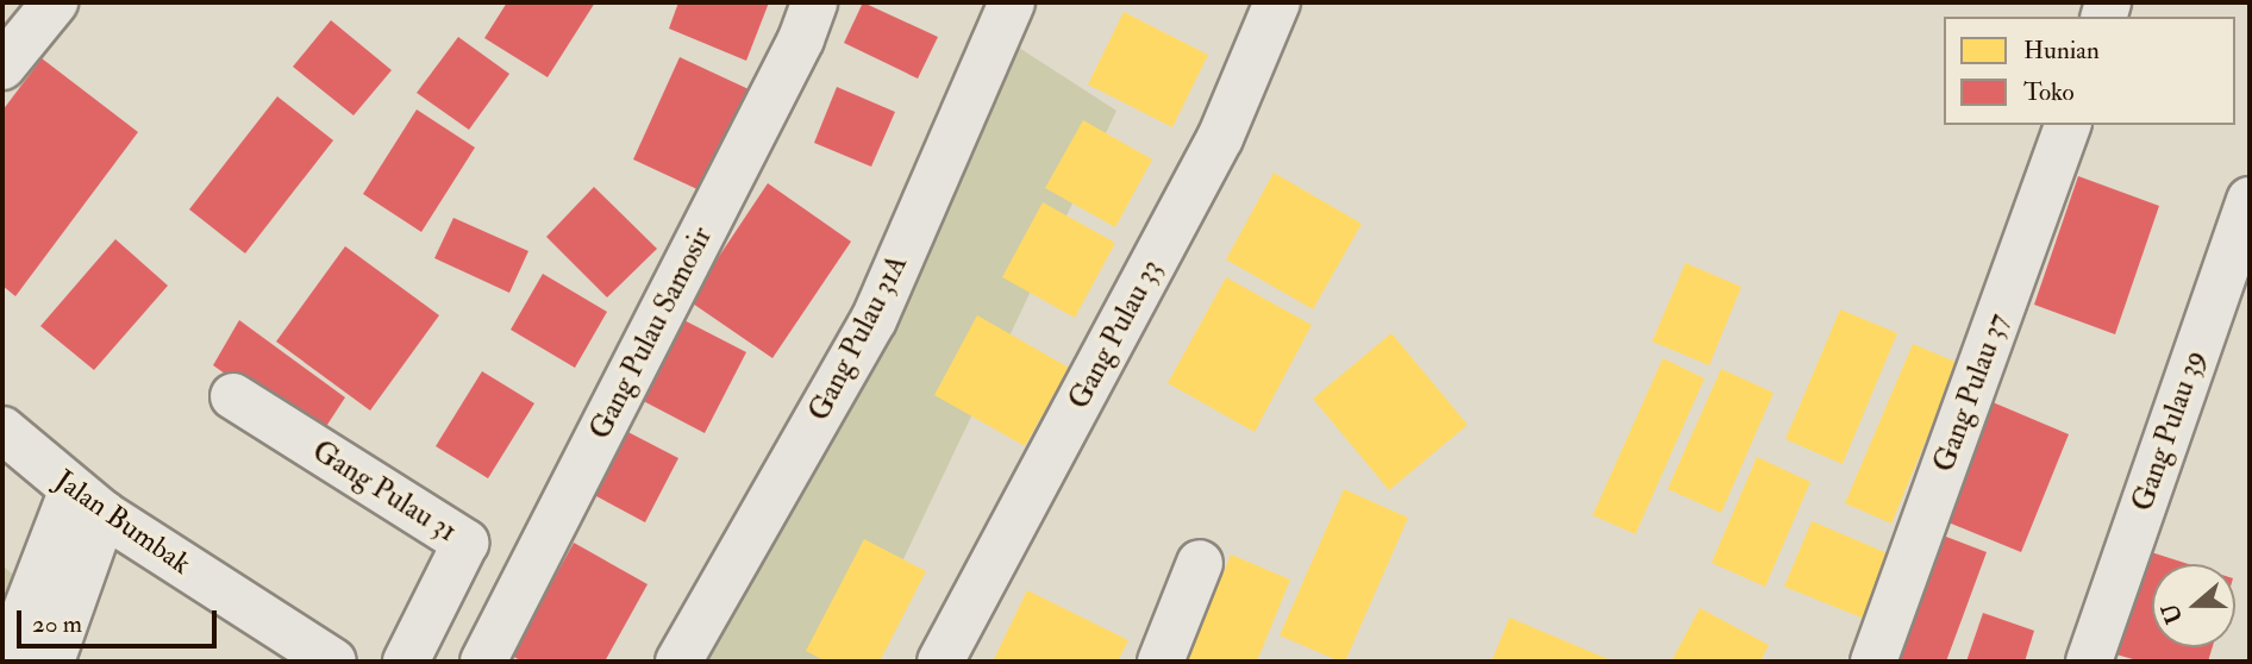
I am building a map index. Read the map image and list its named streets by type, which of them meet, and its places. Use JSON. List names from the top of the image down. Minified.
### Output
{"streets":{"street":["Gang Pulau Samosir","Gang Pulau 33","Gang Pulau 31A","Gang Pulau 37","Gang Pulau 39","Gang Pulau 31","Jalan Bumbak"]},"legend":["Hunian","Toko"],"scale_bar":"20 m","north":"left"}
